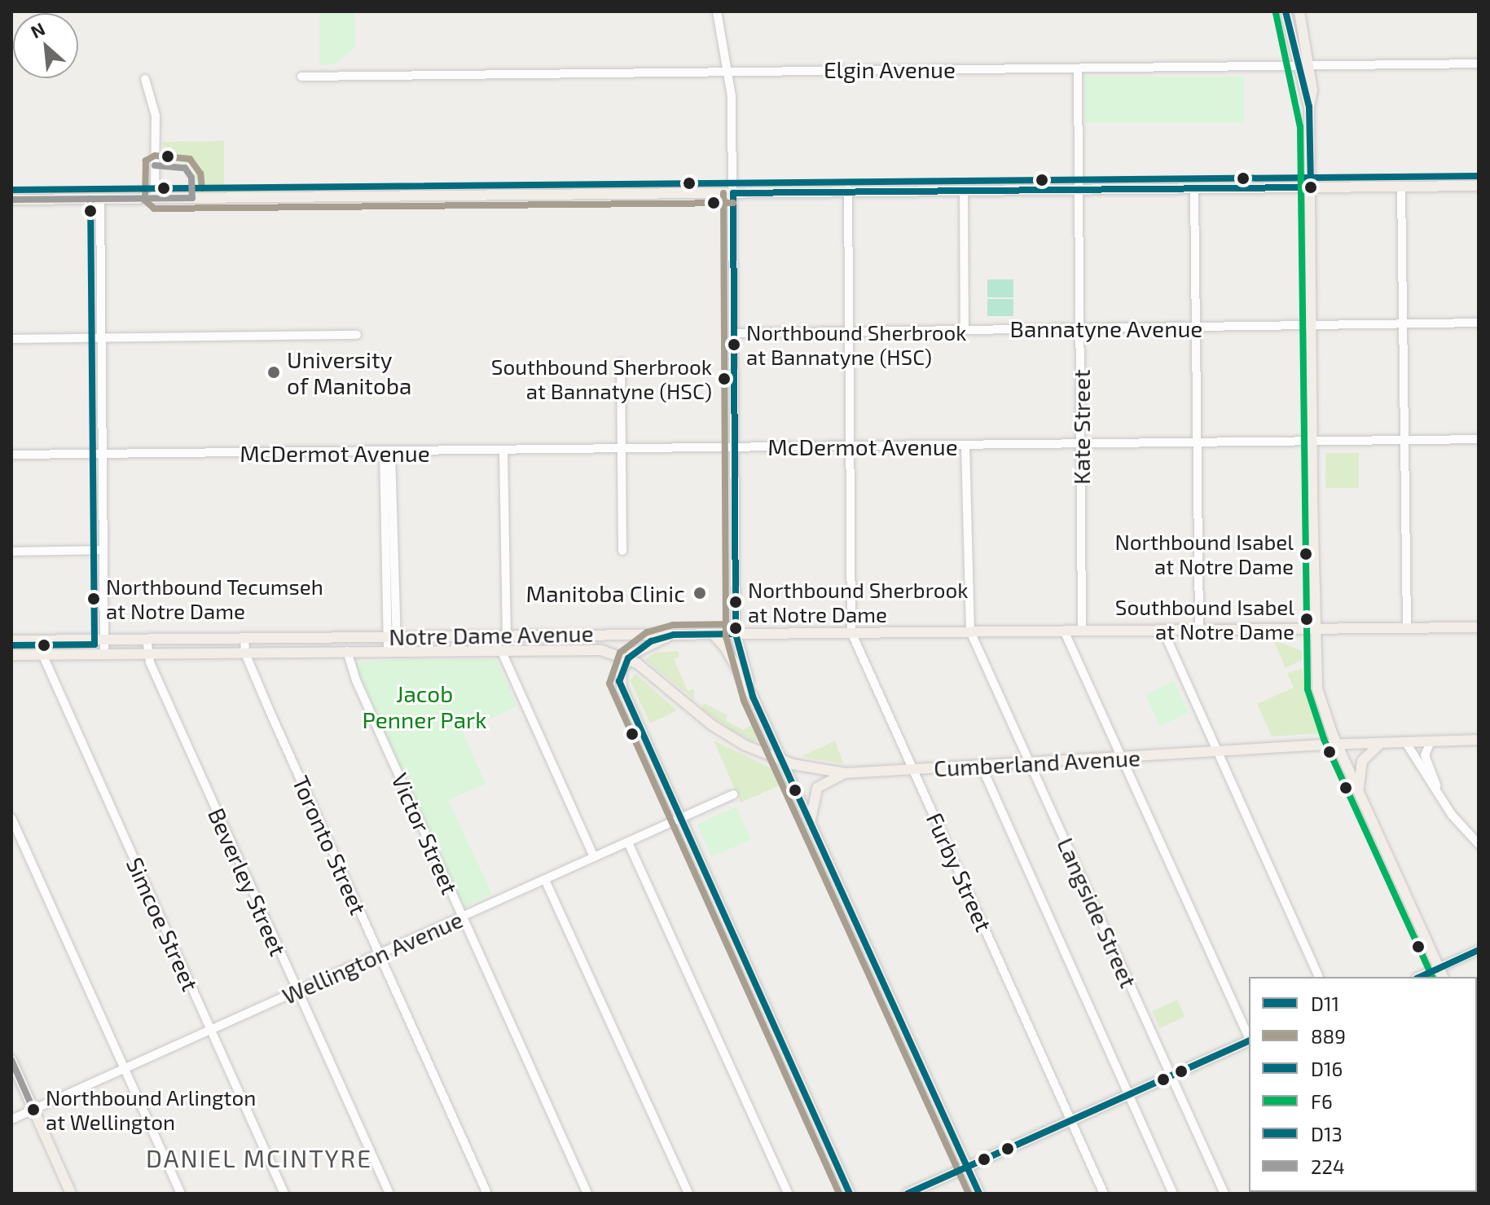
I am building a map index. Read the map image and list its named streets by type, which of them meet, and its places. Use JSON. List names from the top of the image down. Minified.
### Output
{"streets":{"main road":["Notre Dame Avenue","Cumberland Avenue"],"street":["Elgin Avenue","Bannatyne Avenue","Kate Street","McDermot Avenue","Victor Street","Toronto Street","Furby Street","Beverley Street","Langside Street","Simcoe Street","Wellington Avenue"]},"crossings":[["Elgin Avenue","Kate Street"],["Bannatyne Avenue","Kate Street"],["Bannatyne Avenue","Furby Street"],["Kate Street","McDermot Avenue"],["Kate Street","Notre Dame Avenue"],["McDermot Avenue","Furby Street"],["Notre Dame Avenue","Cumberland Avenue"],["Notre Dame Avenue","Victor Street"],["Notre Dame Avenue","Toronto Street"],["Notre Dame Avenue","Furby Street"],["Notre Dame Avenue","Beverley Street"],["Notre Dame Avenue","Langside Street"],["Notre Dame Avenue","Simcoe Street"],["Cumberland Avenue","Furby Street"],["Cumberland Avenue","Langside Street"],["Victor Street","Wellington Avenue"],["Toronto Street","Wellington Avenue"],["Beverley Street","Wellington Avenue"],["Simcoe Street","Wellington Avenue"]],"districts":["DANIEL MCINTYRE"],"parks":["Jacob Penner Park"],"places":["Northbound Sherbrook at Bannatyne (HSC)","University of Manitoba","Southbound Sherbrook at Bannatyne (HSC)","Northbound Isabel at Notre Dame","Manitoba Clinic","Northbound Tecumseh at Notre Dame","Northbound Sherbrook at Notre Dame","Southbound Isabel at Notre Dame","Northbound Arlington at Wellington"],"lines":["transit line D11","transit line F6","transit line 889","transit line 224","transit line D16","transit line D13"],"legend":["D11","889","D16","F6","D13","224"],"north":"top left"}
